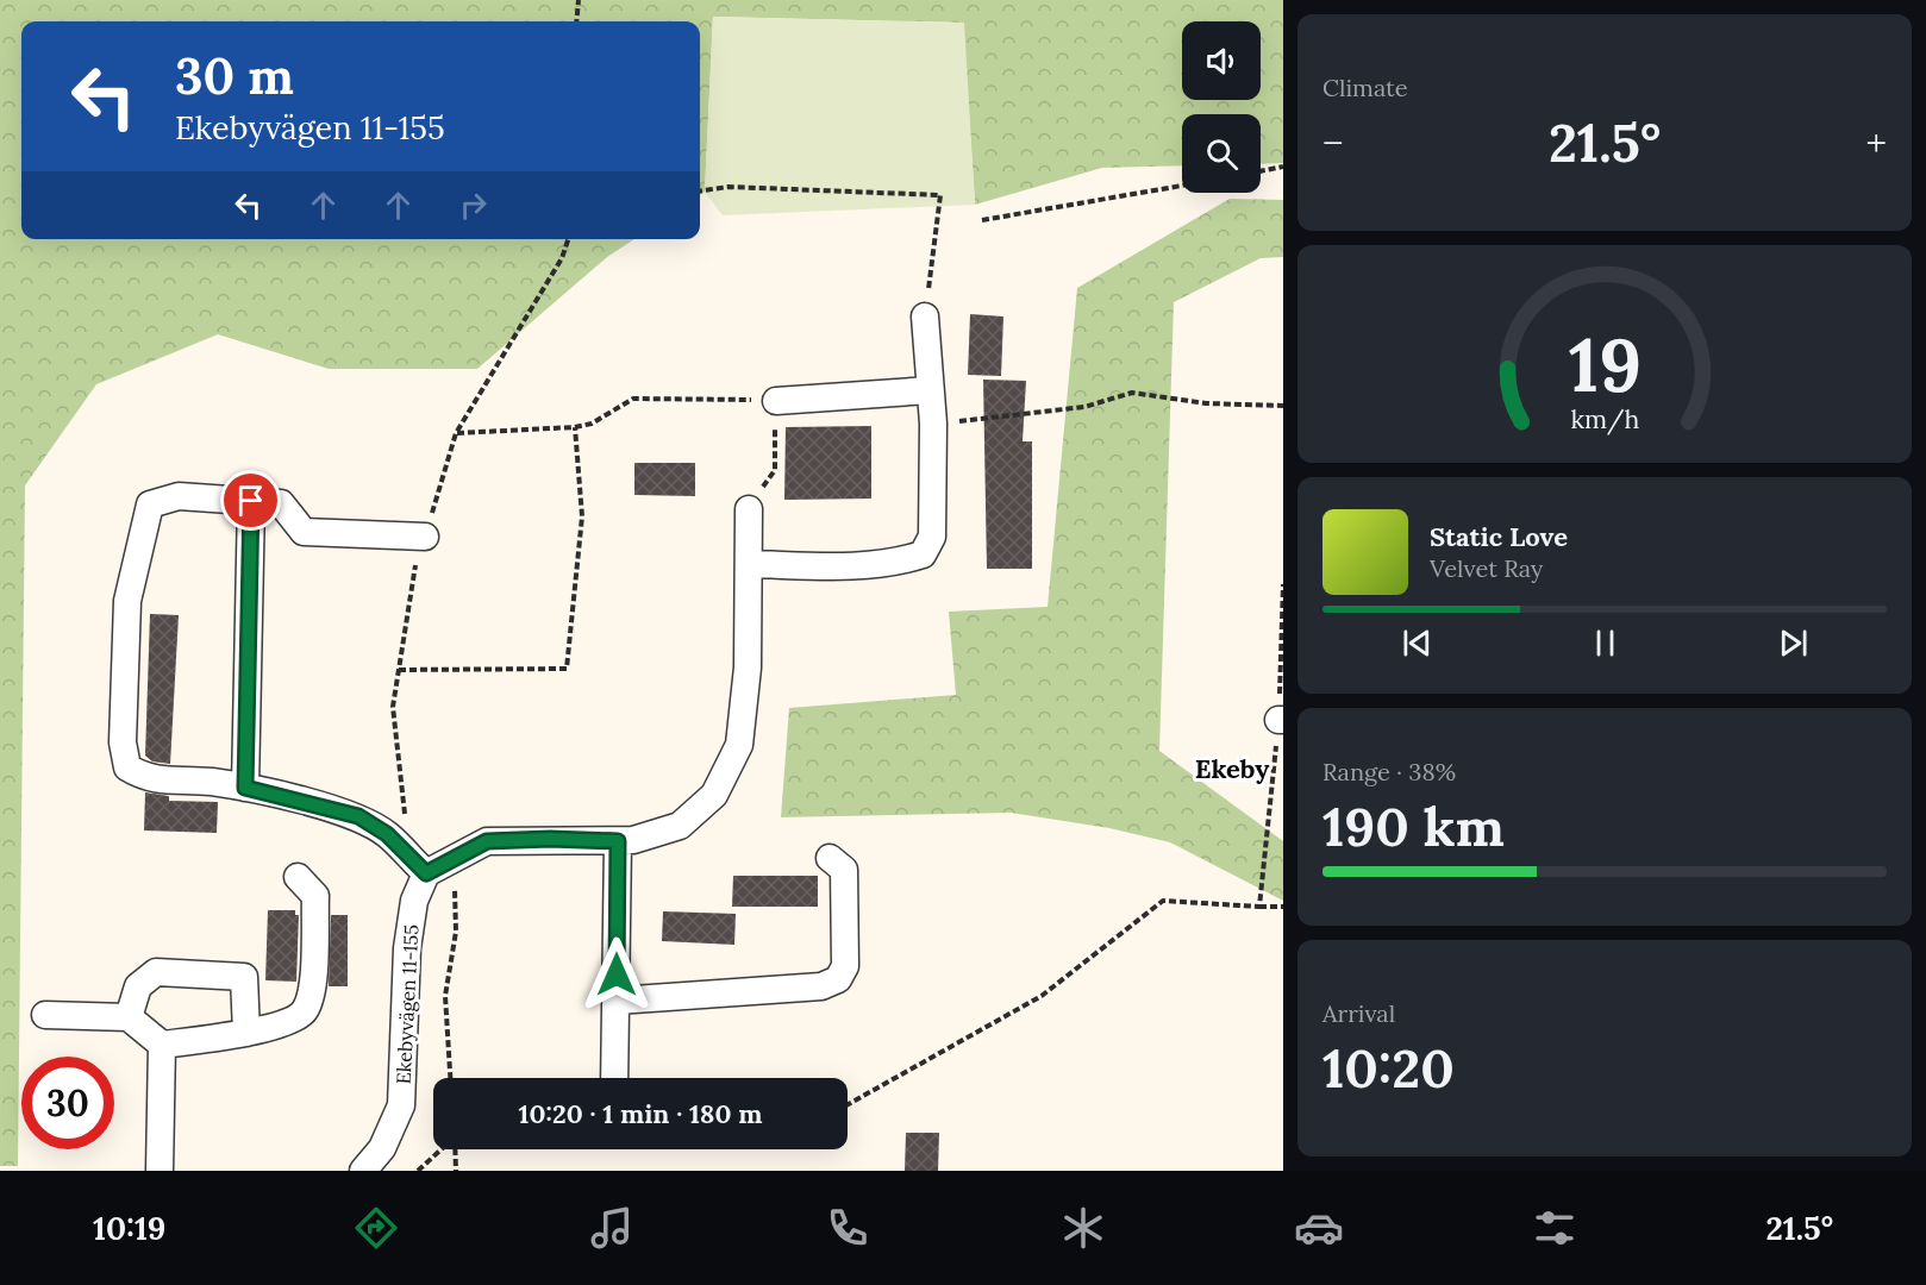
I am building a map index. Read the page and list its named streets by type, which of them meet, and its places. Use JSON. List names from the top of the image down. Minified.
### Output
{"streets":{"street":["Ekebyvägen 11-155"]},"districts":["Ekeby"],"page":{"tile":["Climate",["Range · 38%","190 km"],["Arrival","10:20"]],"turn":["30 m","Ekebyvägen 11-155"],"heat":["−","21.5°","+"],"song":["Static Love","Velvet Ray"],"limit":"30","trip":"10:20 · 1 min · 180 m","tabs":["10:19","21.5°"],"gauge":["19","km/h"]}}
